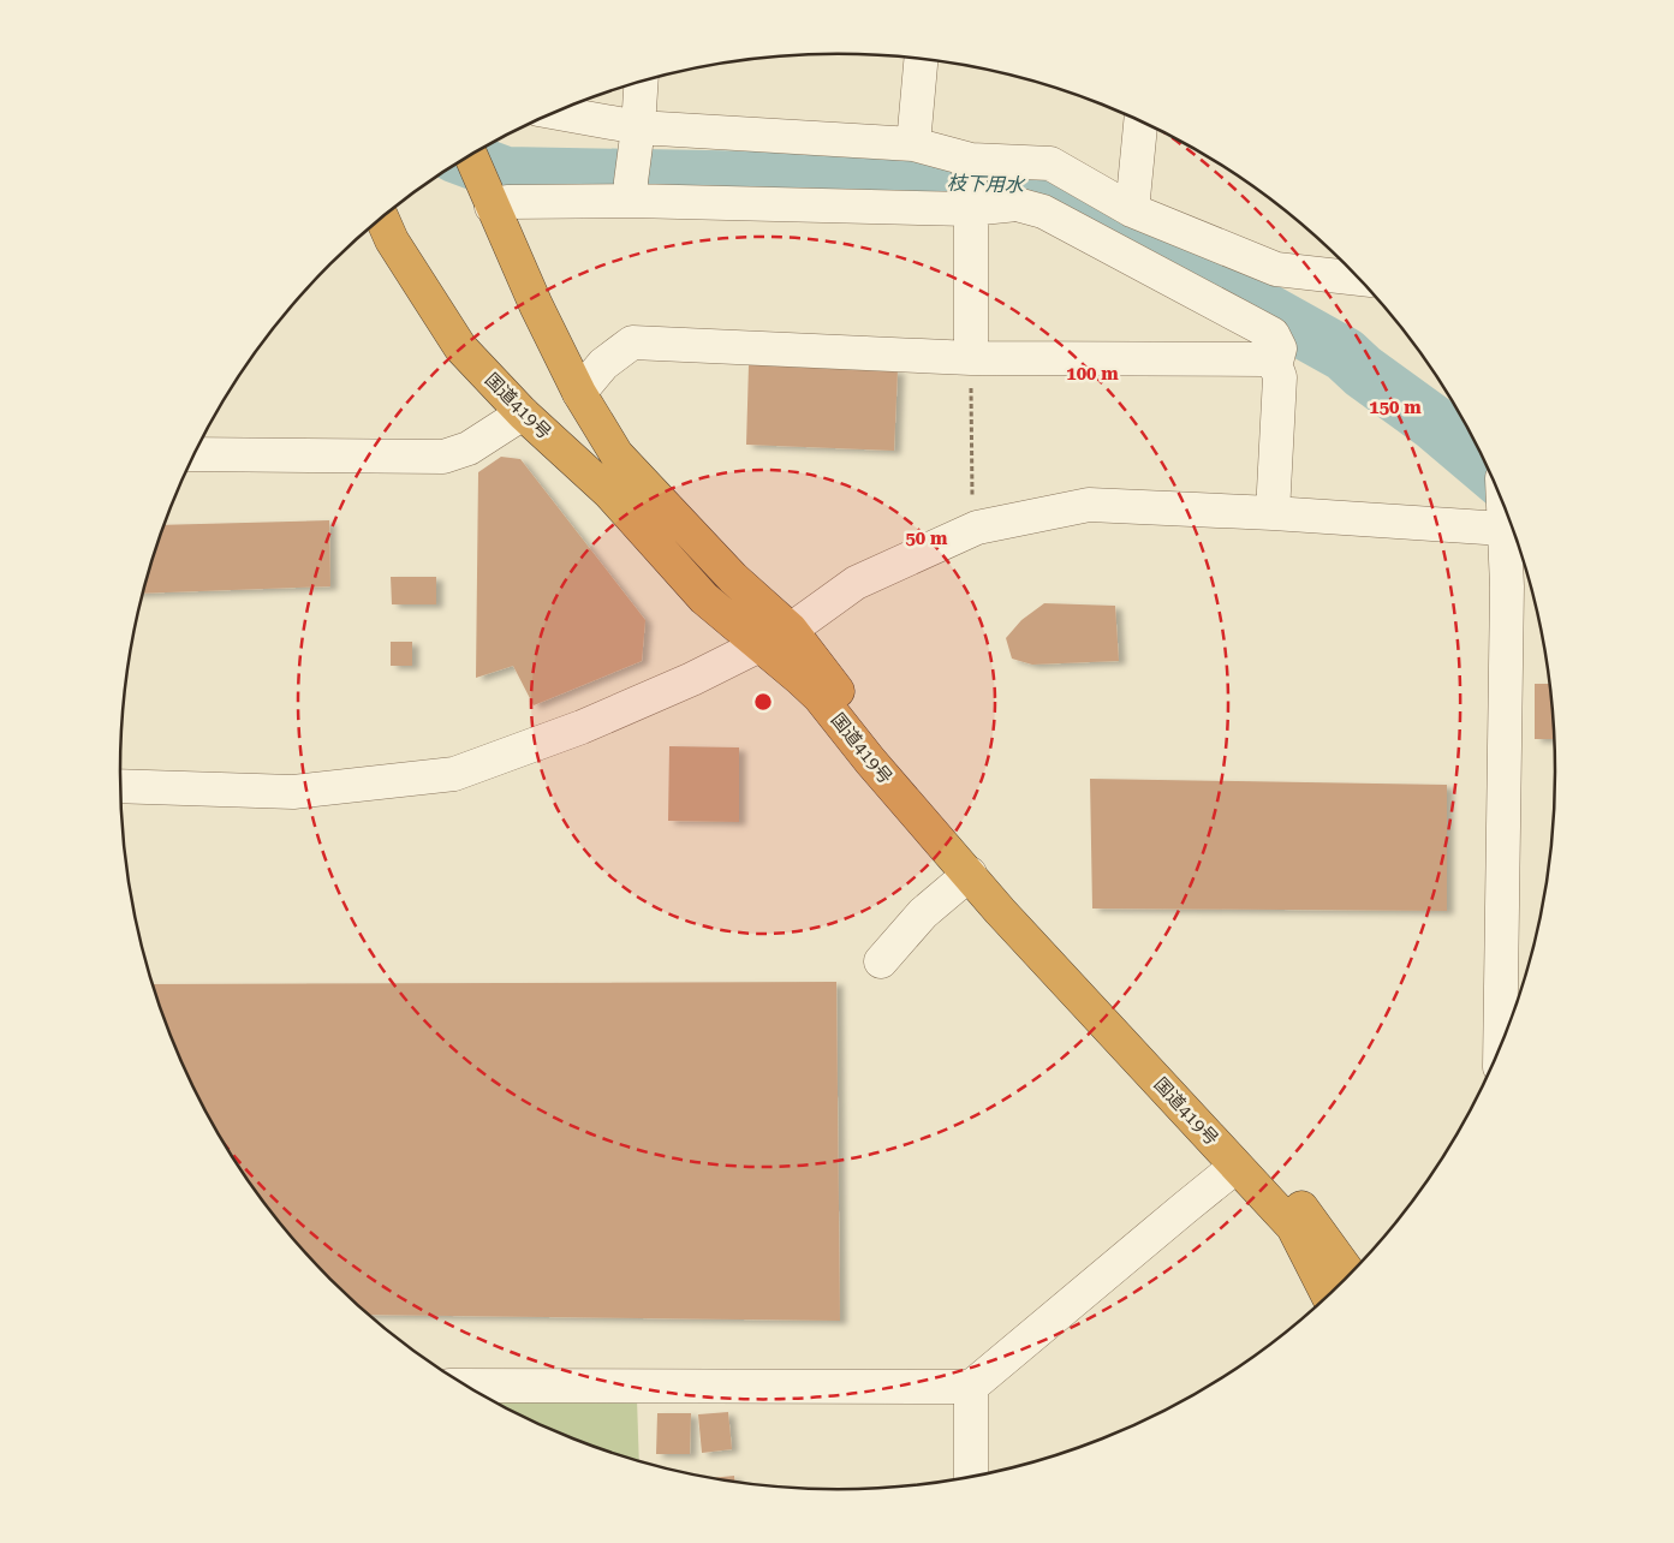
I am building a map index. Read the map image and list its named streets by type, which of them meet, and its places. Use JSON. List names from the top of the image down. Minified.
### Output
{"streets":{"highway":["国道419号"]},"water":["枝下用水"],"rings":["100 m","150 m","50 m"]}
